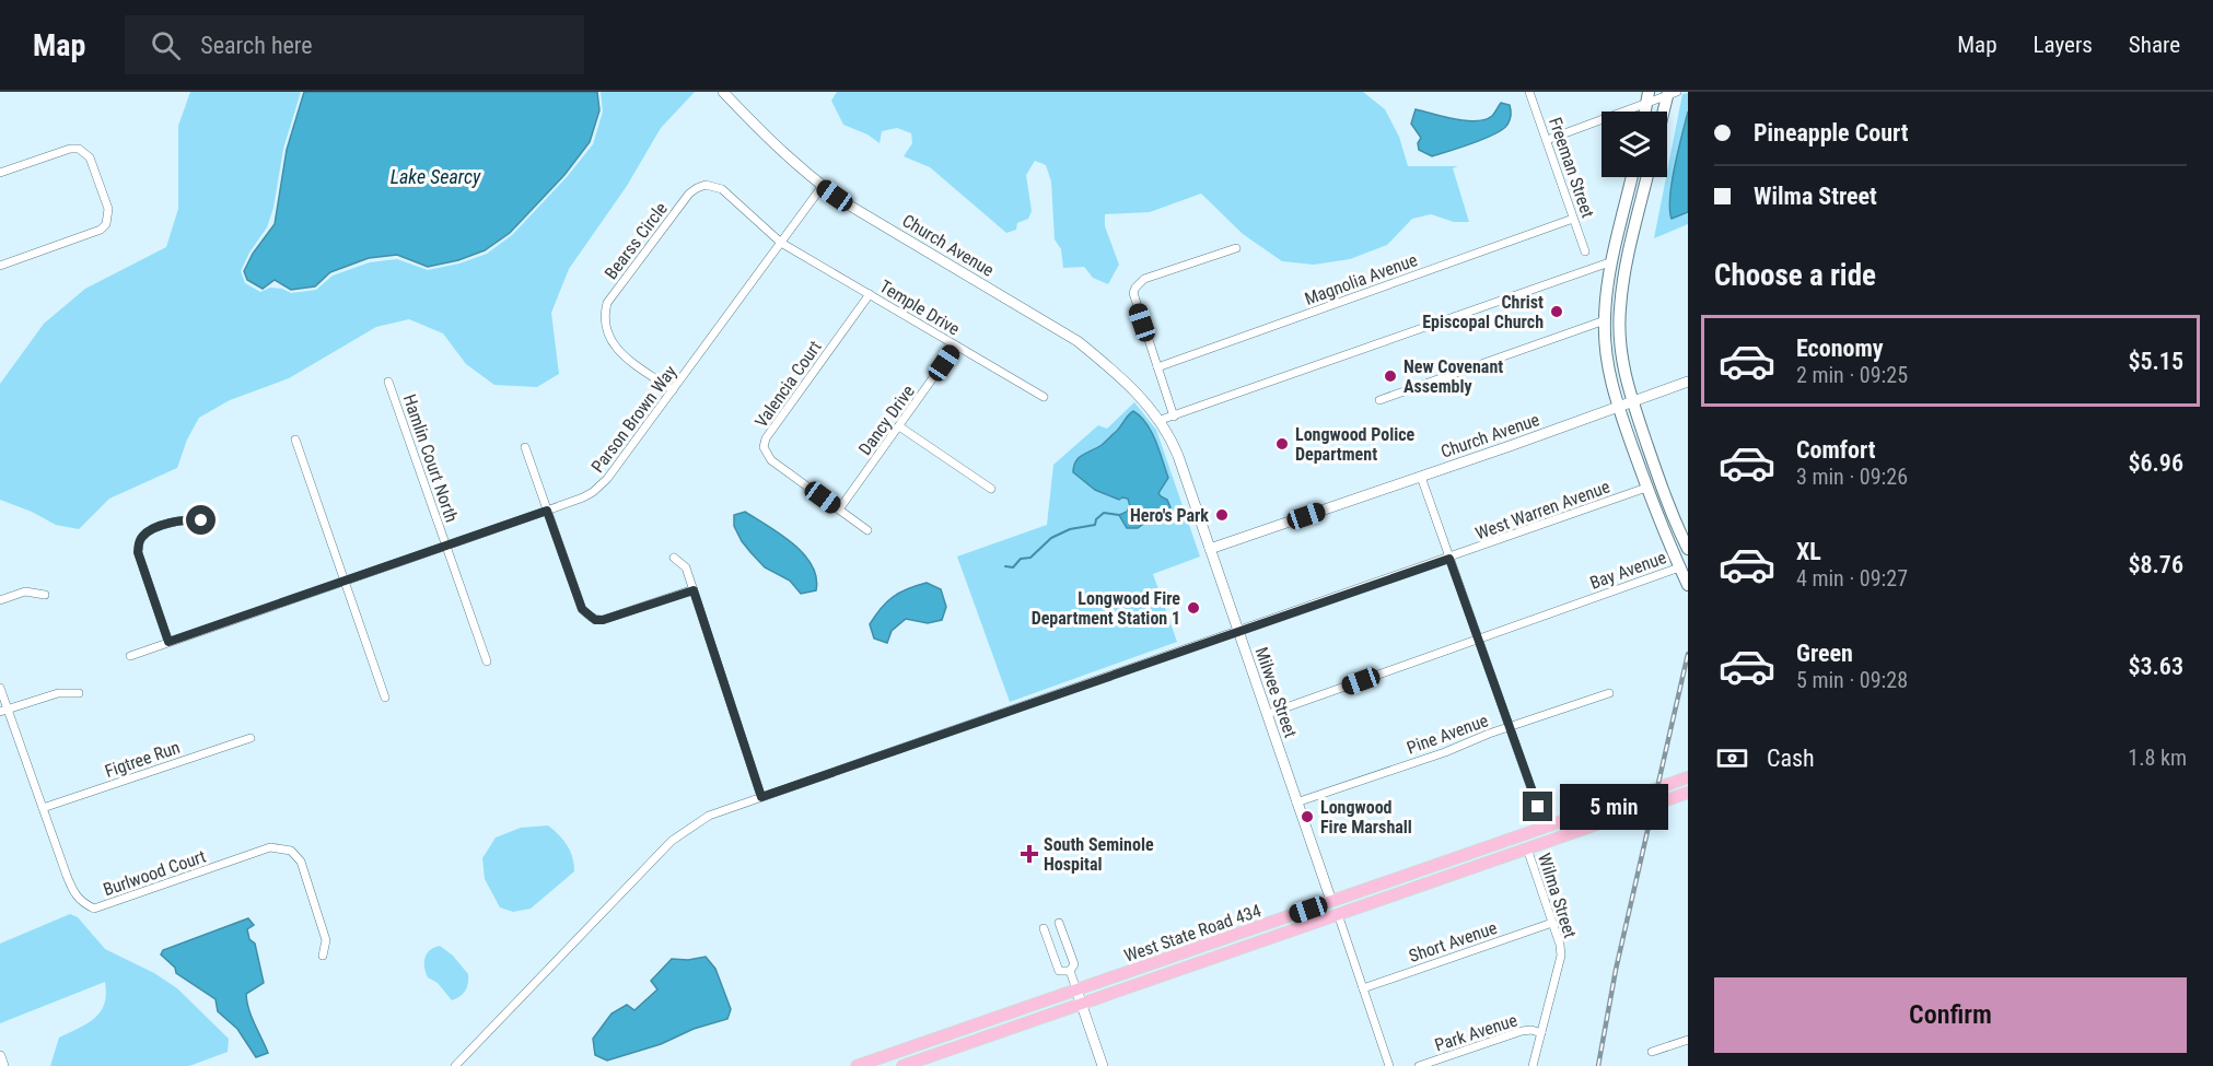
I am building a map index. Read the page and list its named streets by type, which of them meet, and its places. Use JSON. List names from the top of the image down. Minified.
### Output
{"streets":{"main road":["West State Road 434"],"street":["Freeman Street","Bearss Circle","Church Avenue","Magnolia Avenue","Temple Drive","Valencia Court","Parson Brown Way","Dancy Drive","Hamlin Court North","West Warren Avenue","Bay Avenue","Milwee Street","Pine Avenue","Figtree Run","Burlwood Court","Wilma Street","Short Avenue","Park Avenue"]},"crossings":[["Freeman Street","Magnolia Avenue"],["Bearss Circle","Temple Drive"],["Bearss Circle","Parson Brown Way"],["Church Avenue","Parson Brown Way"],["Church Avenue","Milwee Street"],["Church Avenue","Wilma Street"],["Temple Drive","Valencia Court"],["Temple Drive","Parson Brown Way"],["Temple Drive","Dancy Drive"],["Valencia Court","Dancy Drive"],["Parson Brown Way","Hamlin Court North"],["West Warren Avenue","Milwee Street"],["West Warren Avenue","Wilma Street"],["Bay Avenue","Milwee Street"],["Bay Avenue","Wilma Street"],["Milwee Street","Pine Avenue"],["Milwee Street","West State Road 434"],["Pine Avenue","Wilma Street"],["Figtree Run","Burlwood Court"],["Wilma Street","West State Road 434"],["Wilma Street","Short Avenue"],["Wilma Street","Park Avenue"]],"water":["Lake Searcy"],"places":{"other":["Christ Episcopal Church","New Covenant Assembly","Longwood Police Department","Hero's Park","Longwood Fire Department Station 1","Longwood Fire Marshall"],"health":["South Seminole Hospital"]},"page":{"header":"Map","search":"Search here","nav":["Map","Layers","Share"],"banner":["Pineapple Court","Wilma Street"],"heading":"Choose a ride","list":[{"name":"Economy","note":"2 min · 09:25","value":"$5.15"},{"name":"Comfort","note":"3 min · 09:26","value":"$6.96"},{"name":"XL","note":"4 min · 09:27","value":"$8.76"},{"name":"Green","note":"5 min · 09:28","value":"$3.63"}],"pay":["Cash","1.8 km"],"bubble":"5 min","buttons":"Confirm"}}
